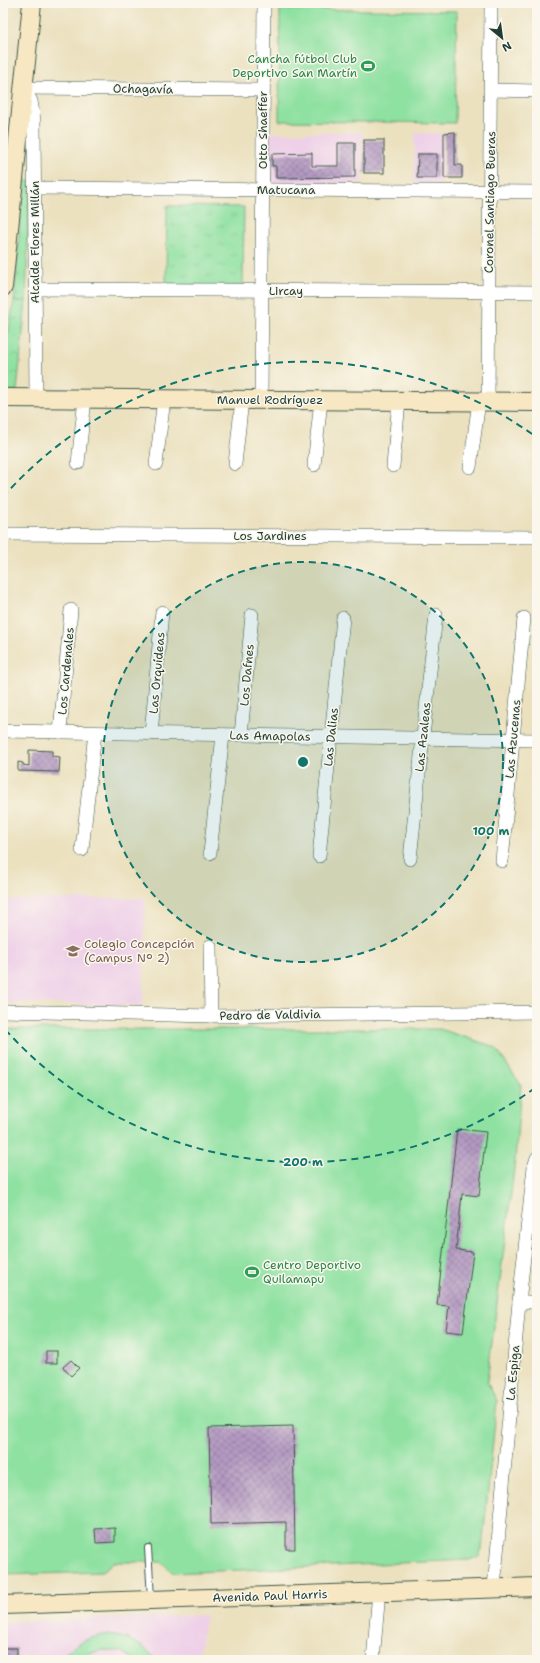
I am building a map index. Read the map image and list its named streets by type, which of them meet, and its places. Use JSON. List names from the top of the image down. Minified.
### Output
{"streets":{"street":["Ochagavía","Otto Shaeffer","Matucana","Coronel Santiago Bueras","Alcalde Flores Millán","Lircay","Manuel Rodríguez","Los Jardines","Los Cardenales","Las Orquídeas","Los Dafnes","Las Amapolas","Las Dalias","Las Azaleas","Las Azucenas","Pedro de Valdivia","La Espiga","Avenida Paul Harris"]},"crossings":[["Ochagavía","Otto Shaeffer"],["Ochagavía","Alcalde Flores Millán"],["Otto Shaeffer","Matucana"],["Otto Shaeffer","Lircay"],["Otto Shaeffer","Manuel Rodríguez"],["Matucana","Coronel Santiago Bueras"],["Matucana","Alcalde Flores Millán"],["Coronel Santiago Bueras","Lircay"],["Coronel Santiago Bueras","Manuel Rodríguez"],["Alcalde Flores Millán","Lircay"],["Alcalde Flores Millán","Manuel Rodríguez"],["Los Cardenales","Las Amapolas"],["Las Orquídeas","Las Amapolas"],["Los Dafnes","Las Amapolas"],["Las Amapolas","Las Dalias"],["Las Amapolas","Las Azaleas"],["Las Amapolas","Las Azucenas"],["La Espiga","Avenida Paul Harris"]],"places":{"sports":["Cancha fútbol Club Deportivo San Martín","Centro Deportivo Quilamapu"],"school or university":["Colegio Concepción (Campus N° 2)"]},"north":"bottom right","rings":["100 m","200 m"]}
